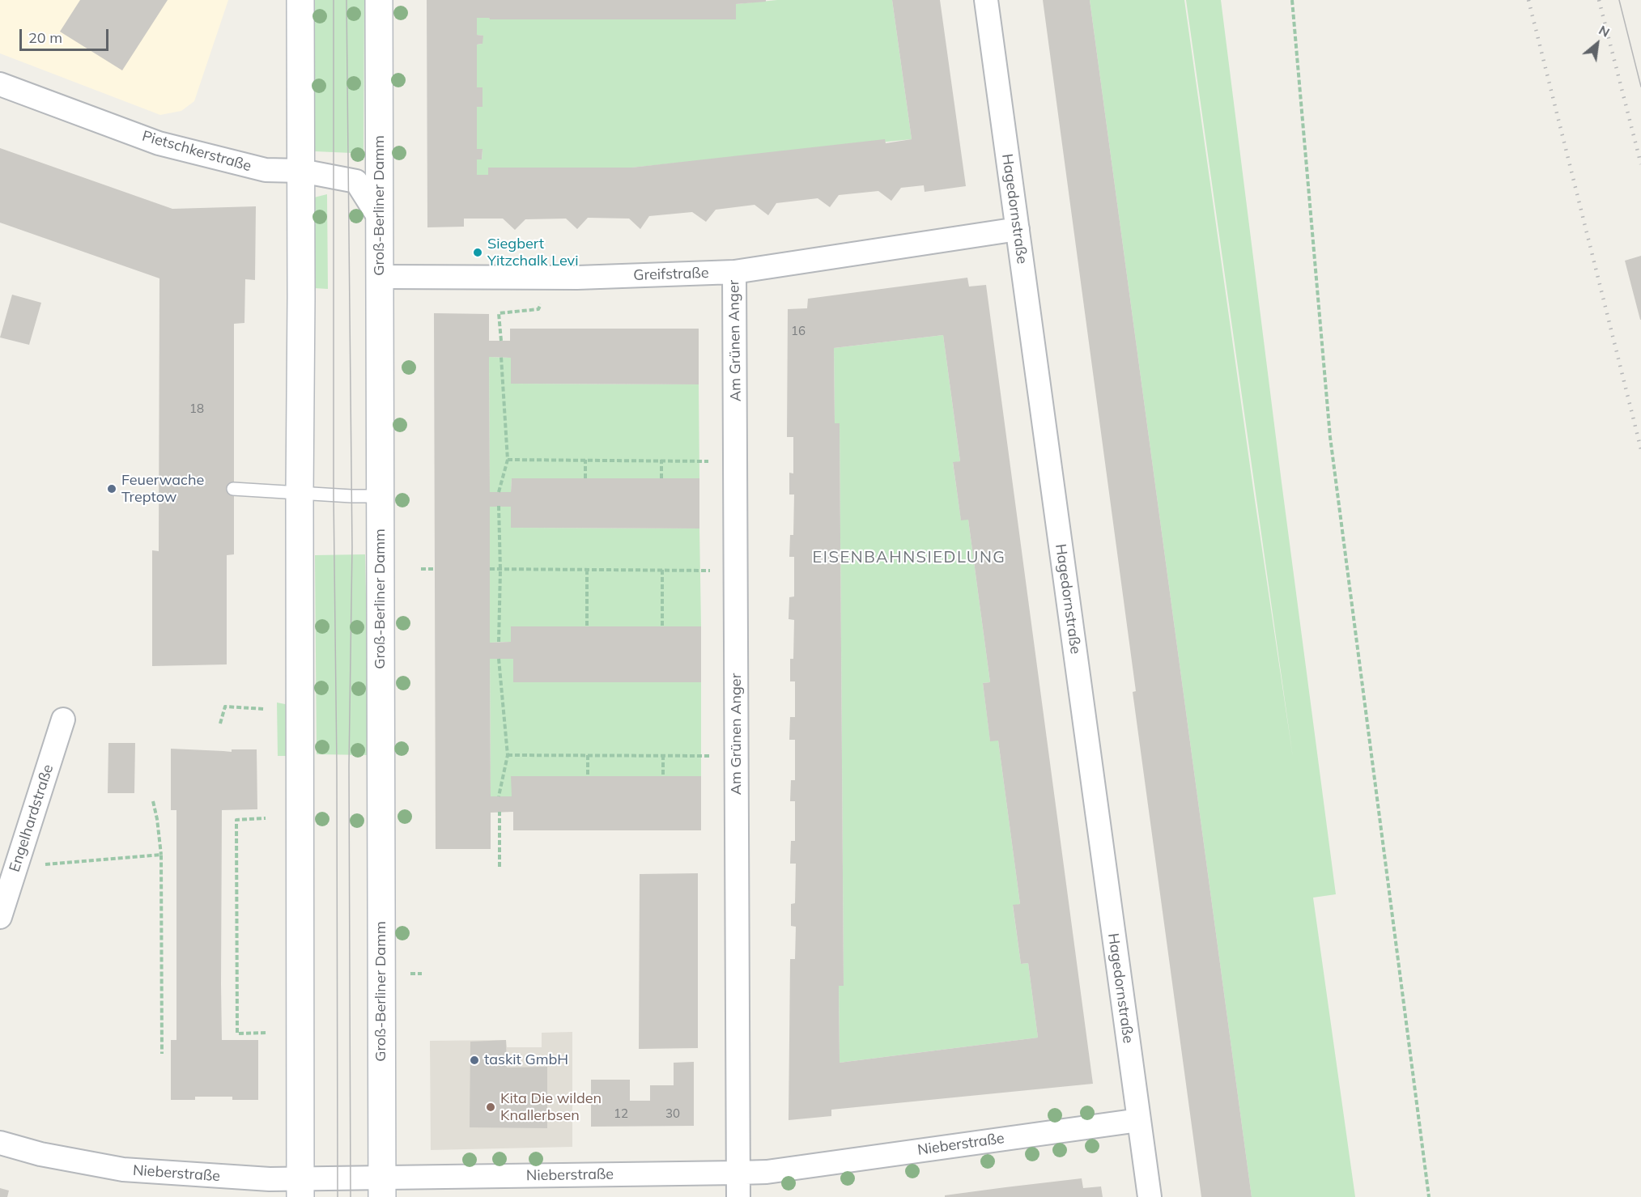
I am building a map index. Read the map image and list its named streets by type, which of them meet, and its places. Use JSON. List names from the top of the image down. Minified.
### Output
{"streets":{"main road":["Groß-Berliner Damm"],"street":["Pietschkerstraße","Hagedornstraße","Greifstraße","Am Grünen Anger","Engelhardstraße","Nieberstraße"]},"crossings":[["Pietschkerstraße","Groß-Berliner Damm"],["Groß-Berliner Damm","Greifstraße"],["Groß-Berliner Damm","Nieberstraße"],["Hagedornstraße","Greifstraße"],["Hagedornstraße","Nieberstraße"],["Greifstraße","Am Grünen Anger"],["Am Grünen Anger","Nieberstraße"]],"districts":["EISENBAHNSIEDLUNG"],"places":["Siegbert Yitzchalk Levi","Feuerwache Treptow","taskit GmbH","Kita Die wilden Knallerbsen"],"house_numbers":["16","18","12","30"],"scale_bar":"20 m","north":"top right"}
